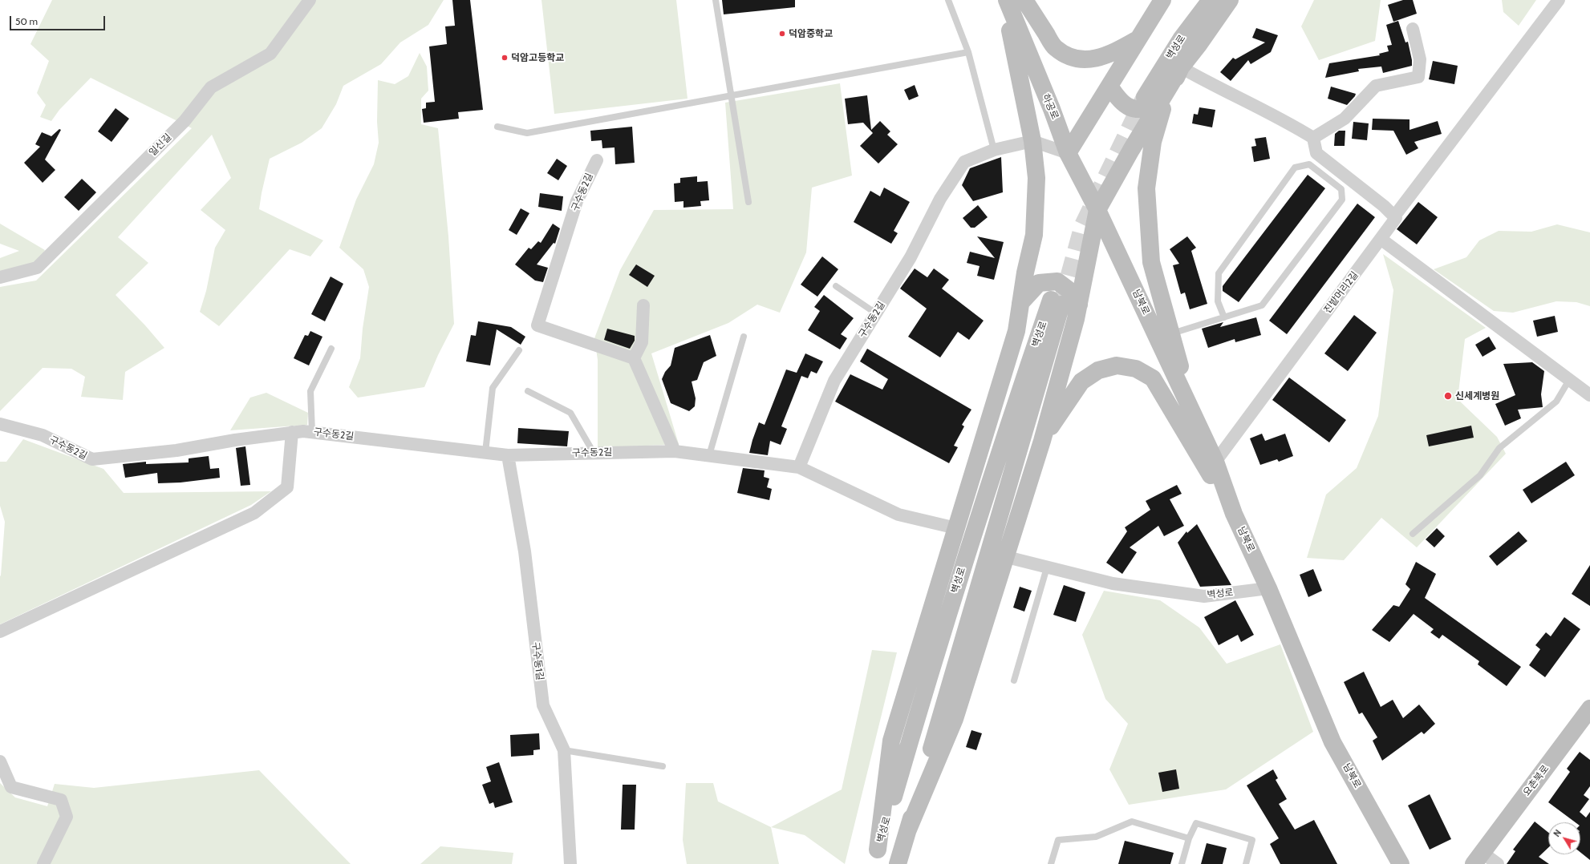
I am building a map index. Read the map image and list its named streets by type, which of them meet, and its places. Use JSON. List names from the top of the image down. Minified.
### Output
{"streets":{"main road":["벽성로","하공로","남북로","요촌북로"],"street":["일신길","구수동2길","진밭머리2길","구수동1길"]},"crossings":[["벽성로","남북로"],["하공로","남북로"],["구수동2길","구수동1길"],["진밭머리2길","남북로"]],"places":["덕암중학교","덕암고등학교","신세계병원"],"scale_bar":"50 m","north":"top left"}
